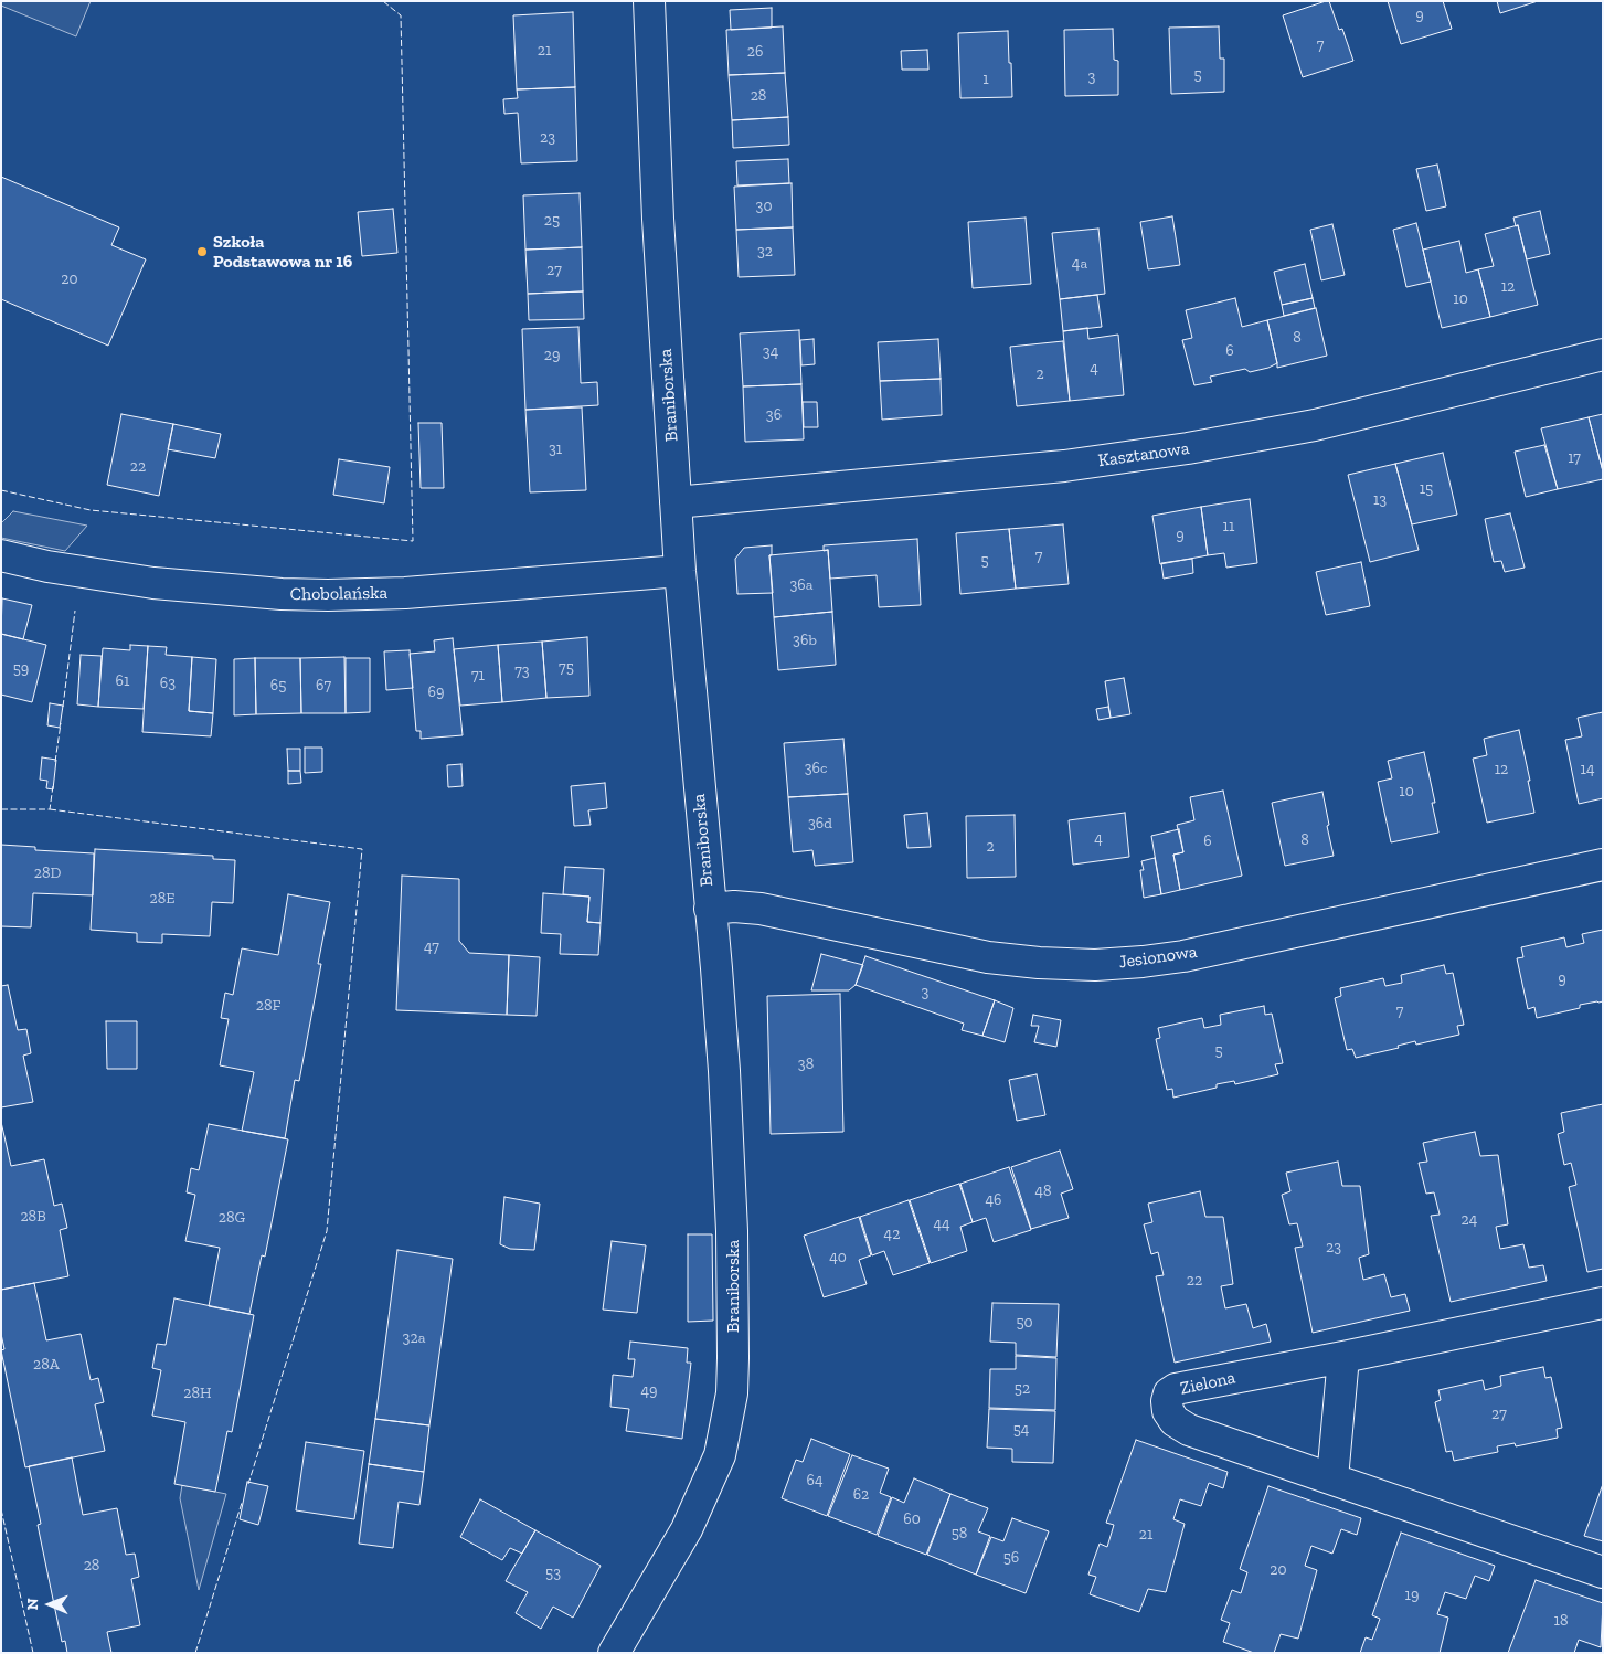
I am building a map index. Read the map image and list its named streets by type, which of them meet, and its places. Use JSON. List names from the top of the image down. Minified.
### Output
{"streets":{"street":["Braniborska","Kasztanowa","Chobolańska","Jesionowa","Zielona"]},"crossings":[["Braniborska","Kasztanowa"],["Braniborska","Chobolańska"],["Braniborska","Jesionowa"]],"places":["Szkoła Podstawowa nr 16"],"house_numbers":["9","7","21","26","5","3","1","28","23","30","25","32","4a","27","20","12","10","8","6","34","29","4","2","36","31","17","22","15","13","11","9","7","5","36a","36b","75","59","73","71","61","63","65","67","69","36c","12","14","10","36d","4","8","6","2","28D","28E","47","9","3","28F","7","5","38","48","46","28B","28G","24","44","42","23","40","22","50","32a","28A","52","49","28H","27","54","64","62","60","58","21","56","28","20","53","19","18"],"north":"left"}
